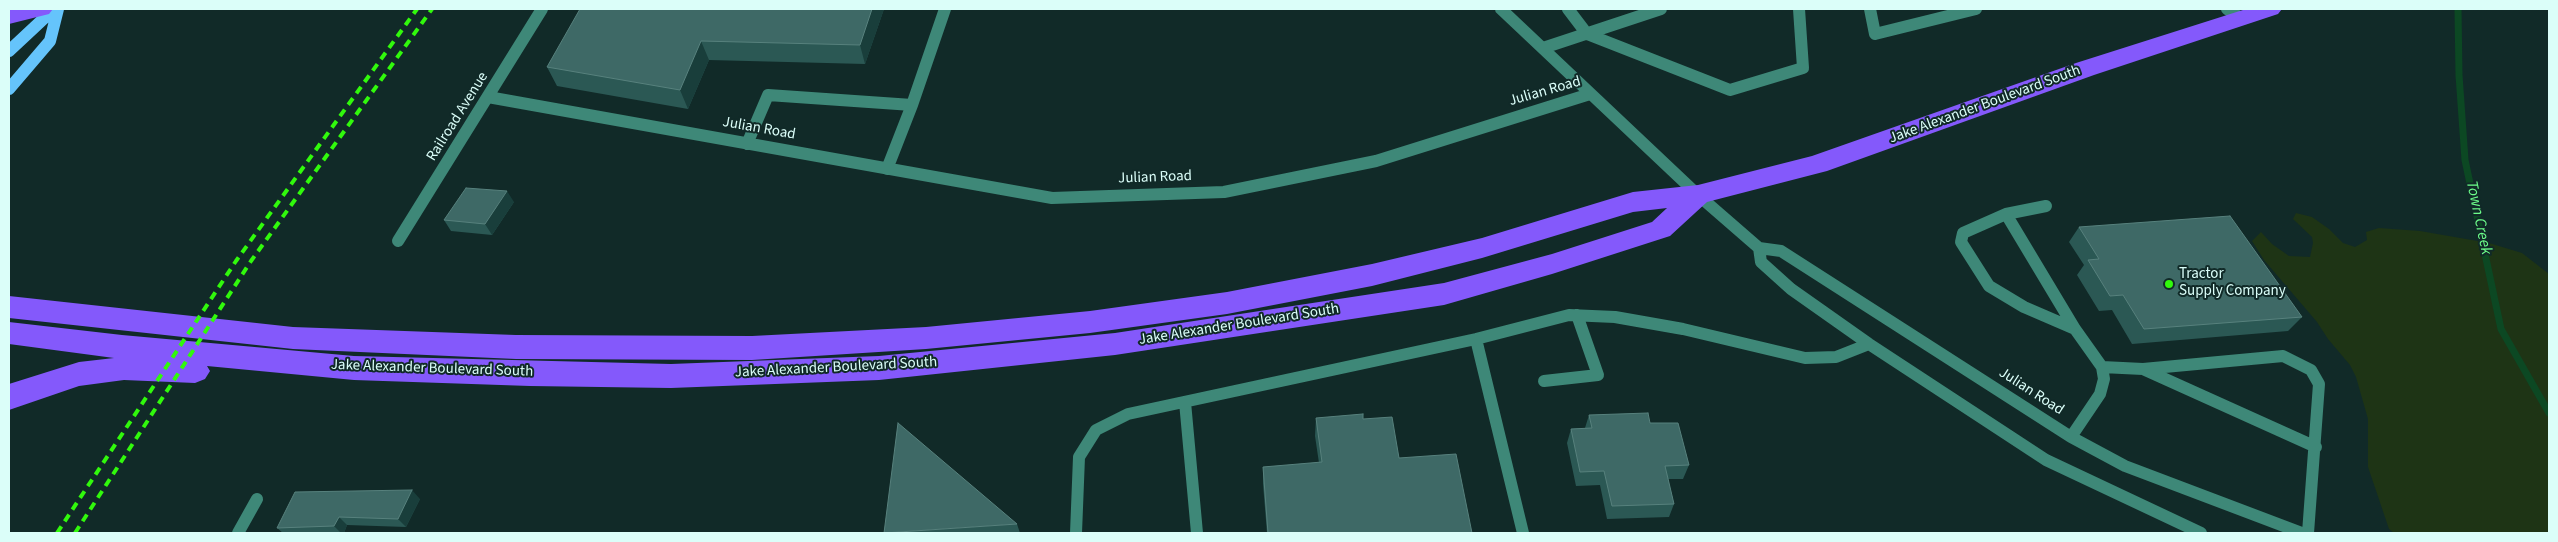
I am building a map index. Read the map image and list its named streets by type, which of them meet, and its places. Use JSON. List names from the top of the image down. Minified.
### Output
{"streets":{"highway":["Jake Alexander Boulevard South"],"street":["Julian Road","Railroad Avenue"]},"crossings":[["Julian Road","Jake Alexander Boulevard South"],["Julian Road","Railroad Avenue"]],"water":["Town Creek"],"places":["Tractor Supply Company"]}
